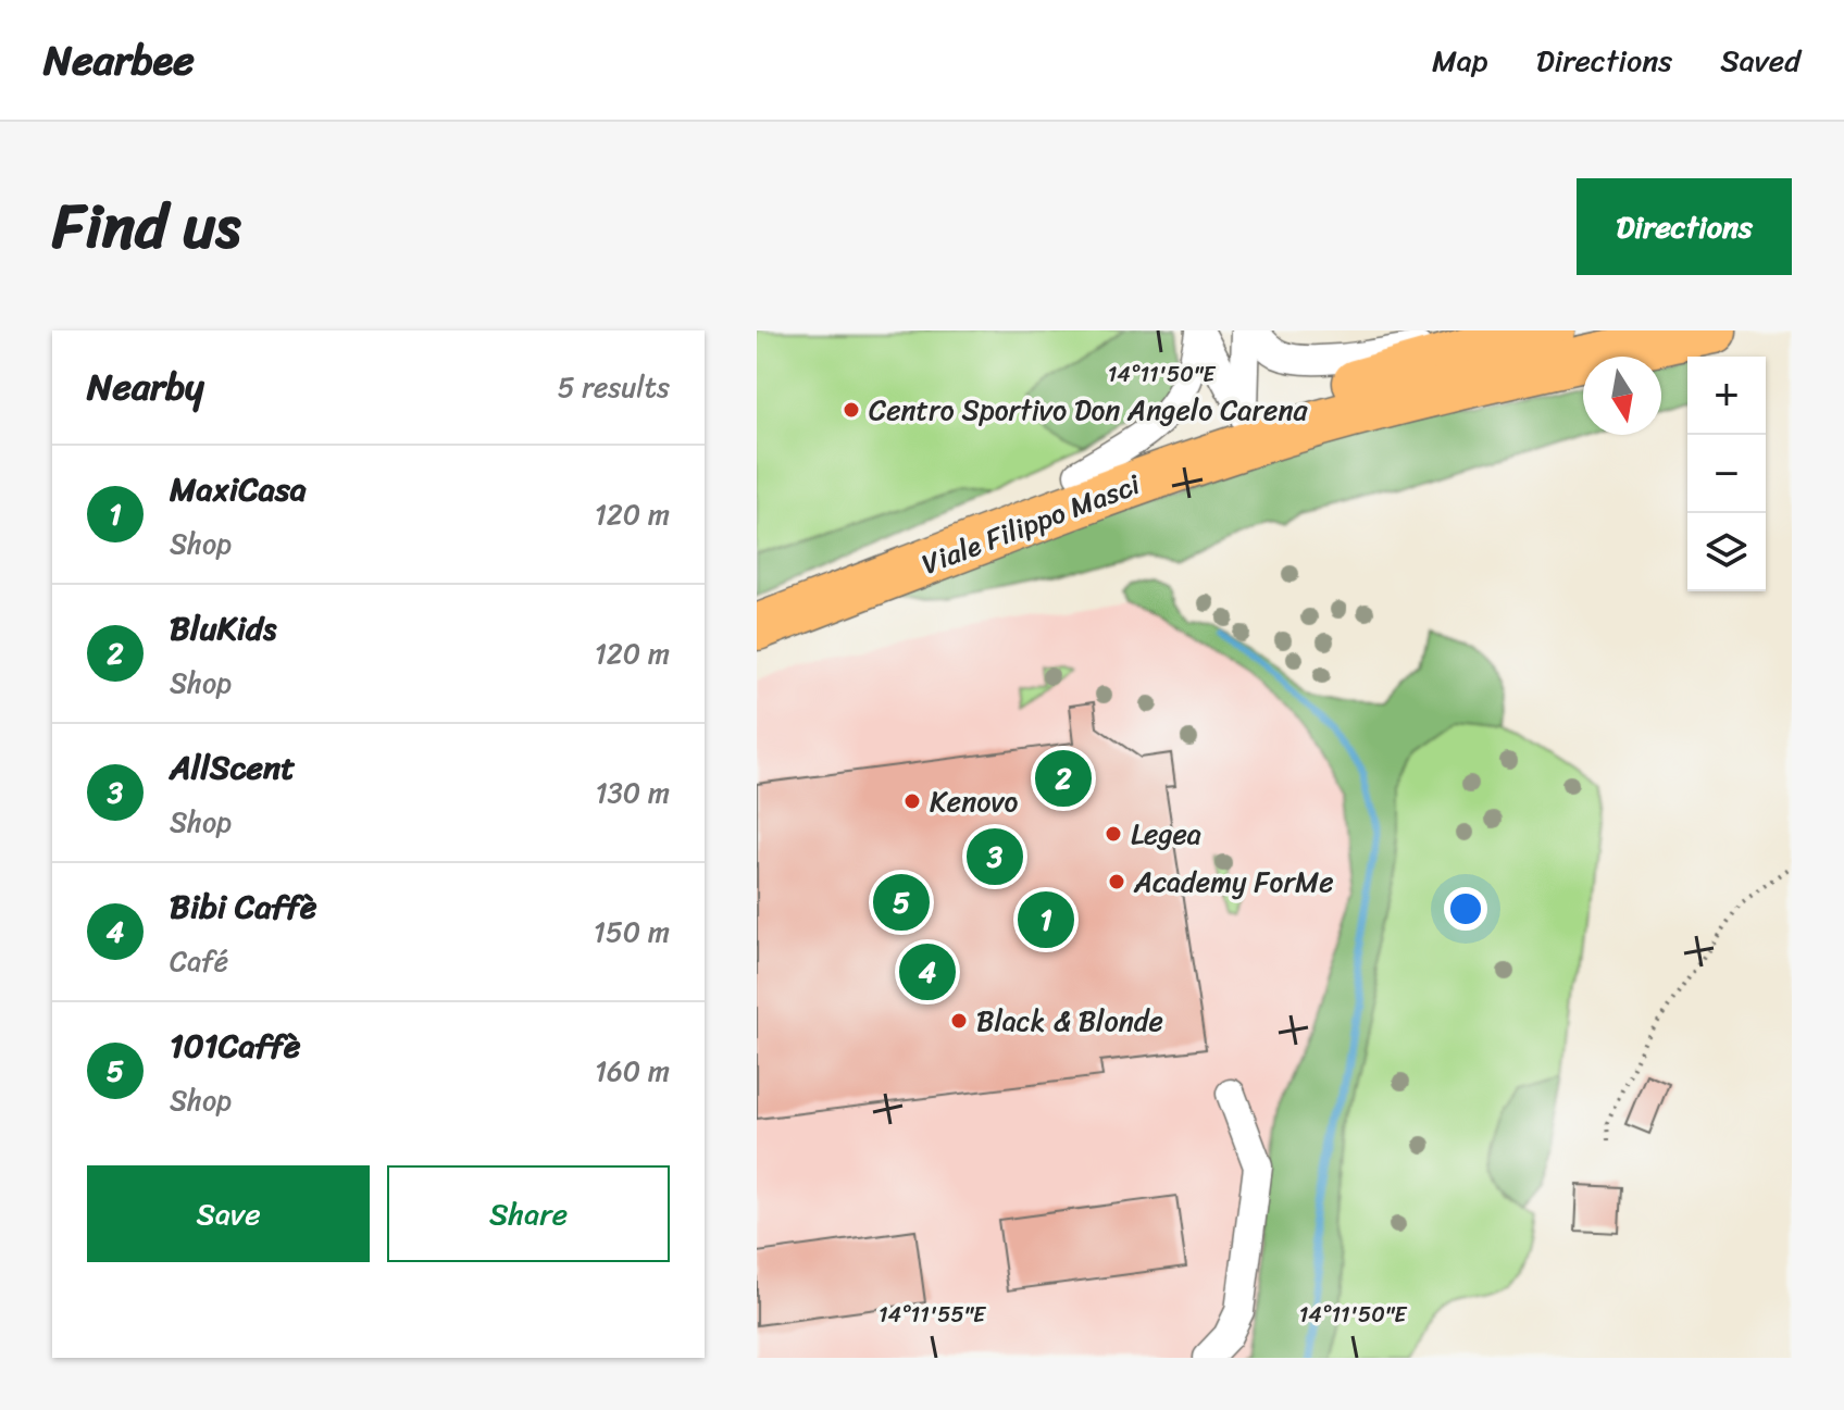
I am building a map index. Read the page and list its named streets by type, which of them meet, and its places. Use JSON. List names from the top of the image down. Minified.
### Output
{"streets":{"main road":["Viale Filippo Masci"]},"places":["Centro Sportivo Don Angelo Carena","Kenovo","Legea","Academy ForMe","Black & Blonde"],"north":"bottom","page":{"header":"Nearbee","nav":["Map","Directions","Saved"],"title":"Find us","buttons":["Directions",["Save","Share"]],"heading":["Nearby","5 results"],"map_buttons":["+","−"],"list":[{"mark":"1","name":"MaxiCasa","note":"Shop","value":"120 m"},{"mark":"2","name":"BluKids","note":"Shop","value":"120 m"},{"mark":"3","name":"AllScent","note":"Shop","value":"130 m"},{"mark":"4","name":"Bibi Caffè","note":"Café","value":"150 m"},{"mark":"5","name":"101Caffè","note":"Shop","value":"160 m"}],"pins":["2","3","5","1","4"]},"coordinates":["14°11'50\"E","14°11'55\"E"]}
